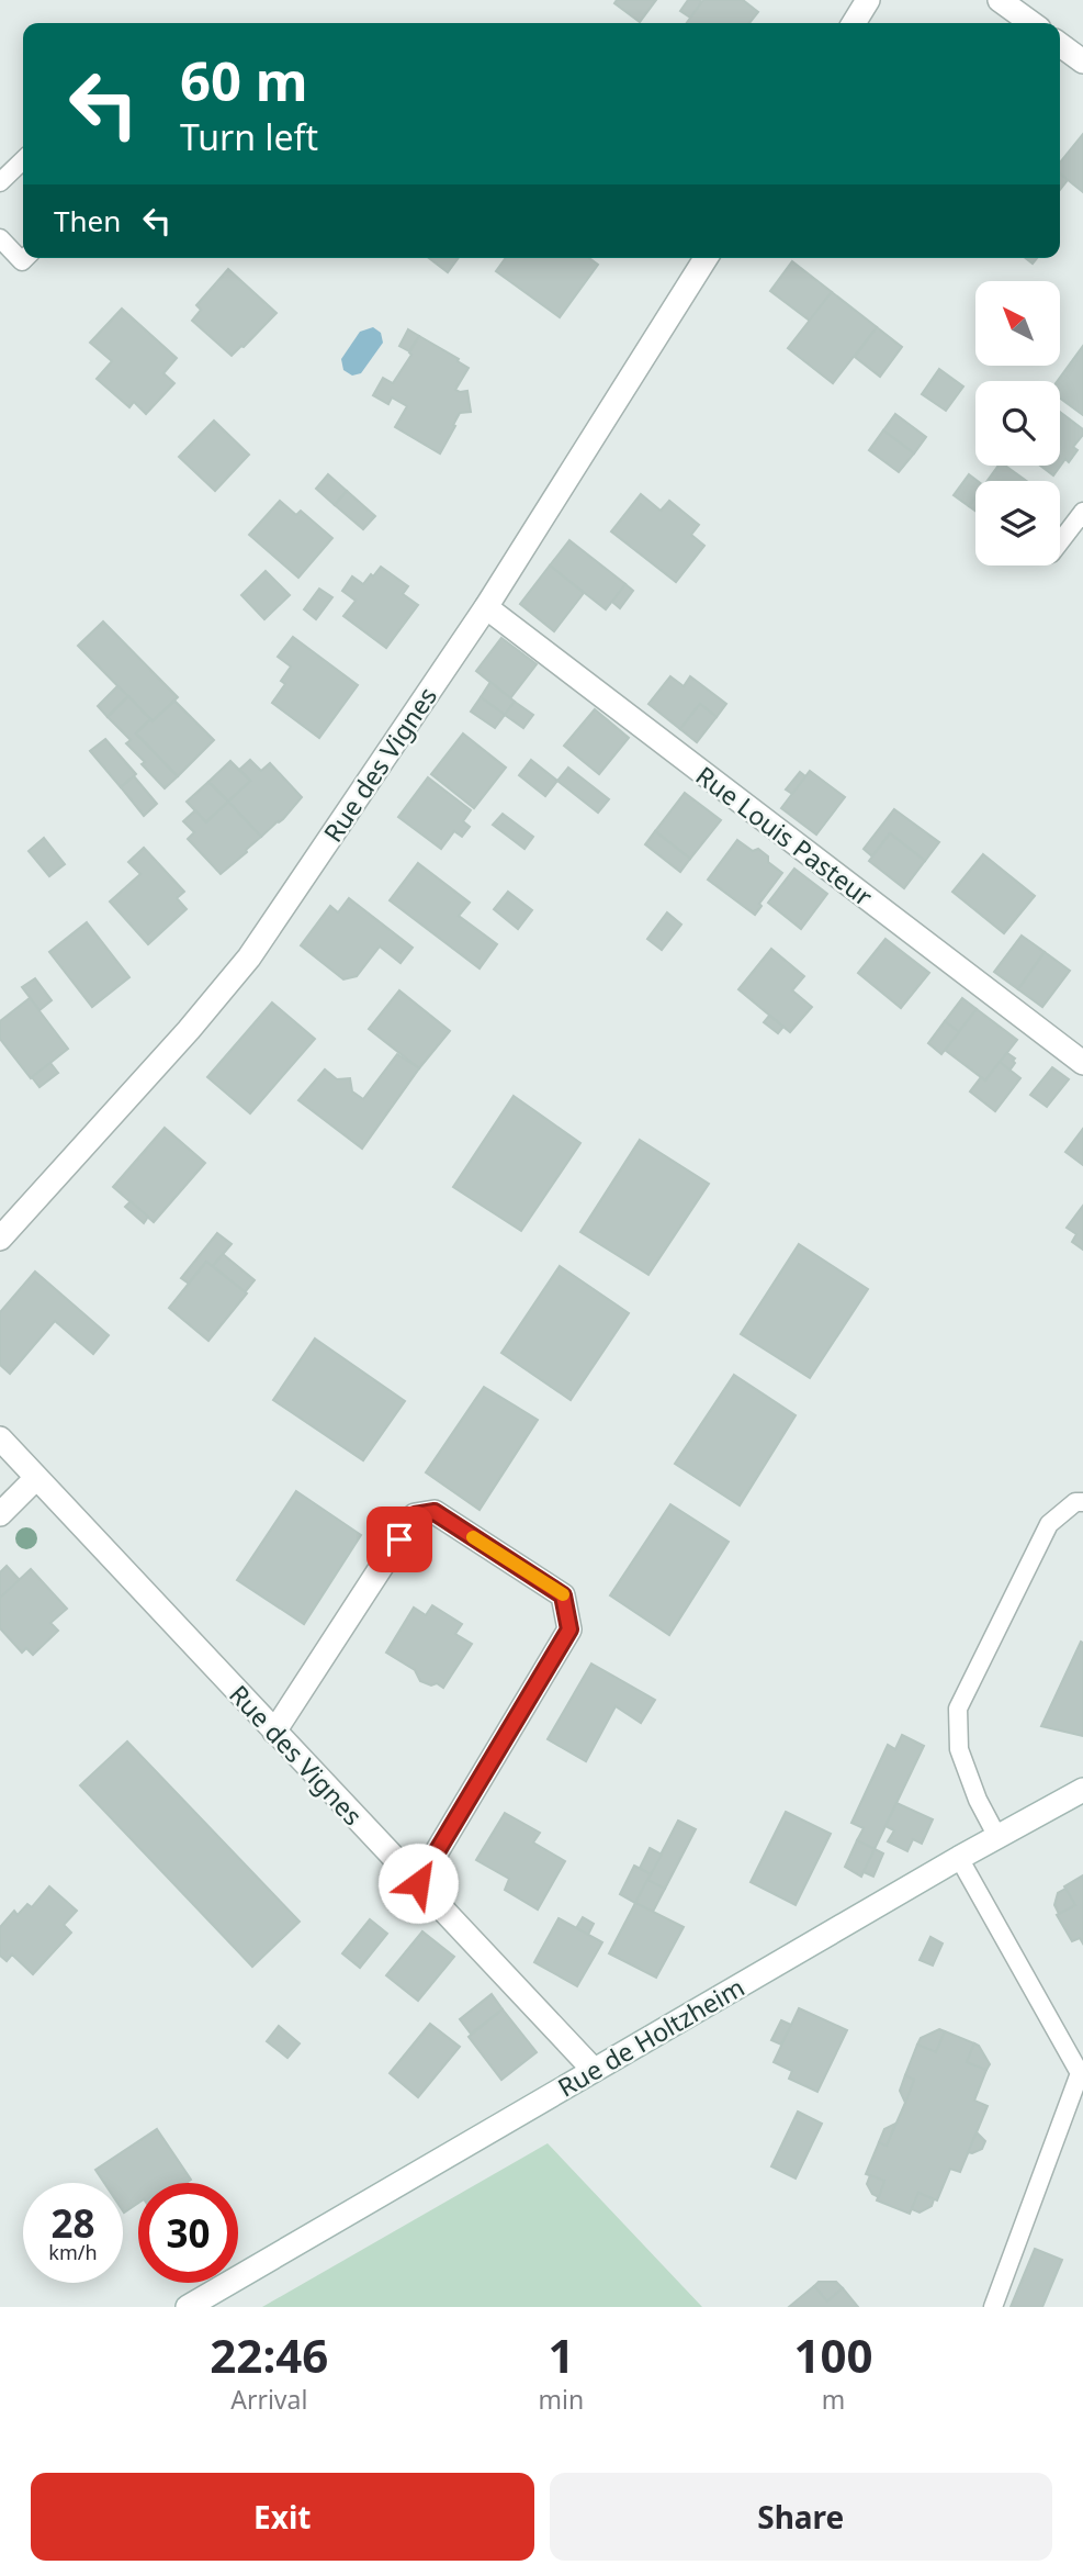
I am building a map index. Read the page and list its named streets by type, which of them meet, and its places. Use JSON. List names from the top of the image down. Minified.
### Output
{"streets":{"street":["Rue des Vignes","Rue Louis Pasteur","Rue de Holtzheim"]},"crossings":[["Rue des Vignes","Rue Louis Pasteur"],["Rue des Vignes","Rue de Holtzheim"]],"north":"top left","page":{"turn":["60 m","Turn left"],"then":"Then","speed":"28 km/h","limit":"30","eta":["22:46","Arrival","1","min","100","m"],"buttons":["Exit","Share"]}}
